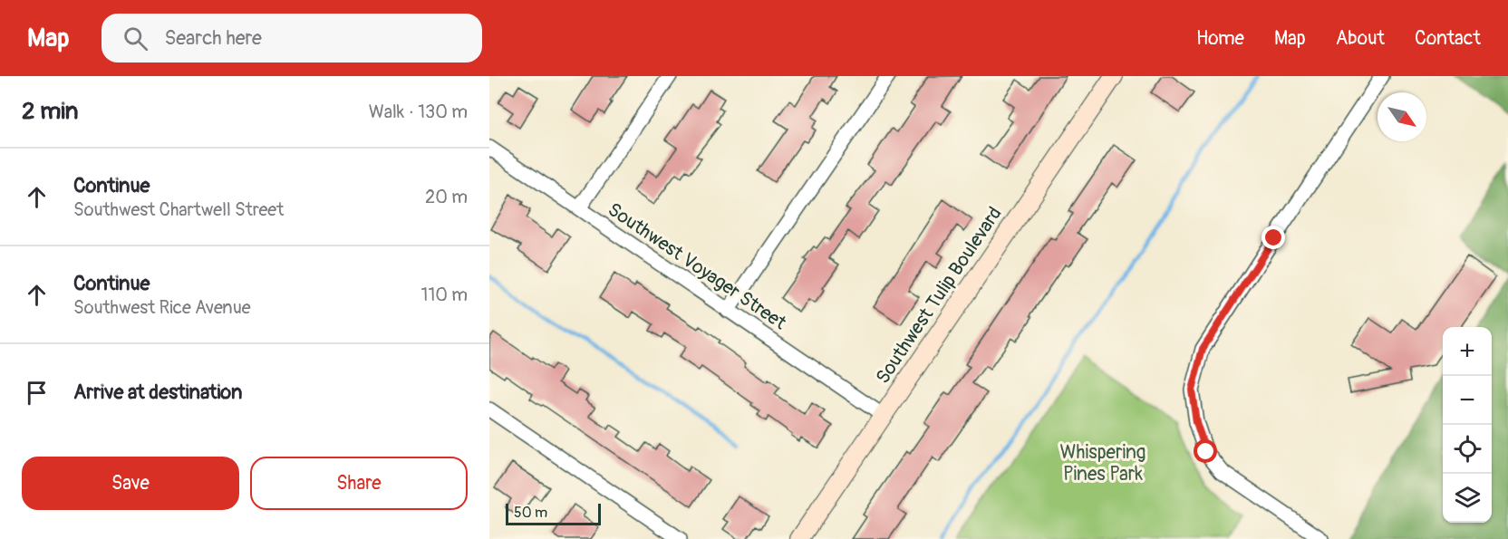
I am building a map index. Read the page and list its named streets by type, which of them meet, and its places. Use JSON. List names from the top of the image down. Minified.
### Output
{"streets":{"street":["Southwest Voyager Street","Southwest Tulip Boulevard"]},"crossings":[["Southwest Voyager Street","Southwest Tulip Boulevard"]],"parks":["Whispering Pines Park"],"scale_bar":"50 m","north":"bottom right","page":{"header":"Map","search":"Search here","nav":["Home","Map","About","Contact"],"heading":["2 min","Walk · 130 m"],"list":[["Continue","Southwest Chartwell Street","20 m"],["Continue","Southwest Rice Avenue","110 m"],"Arrive at destination"],"map_buttons":["+","−"],"buttons":["Save","Share"],"scale":"50 m"}}
